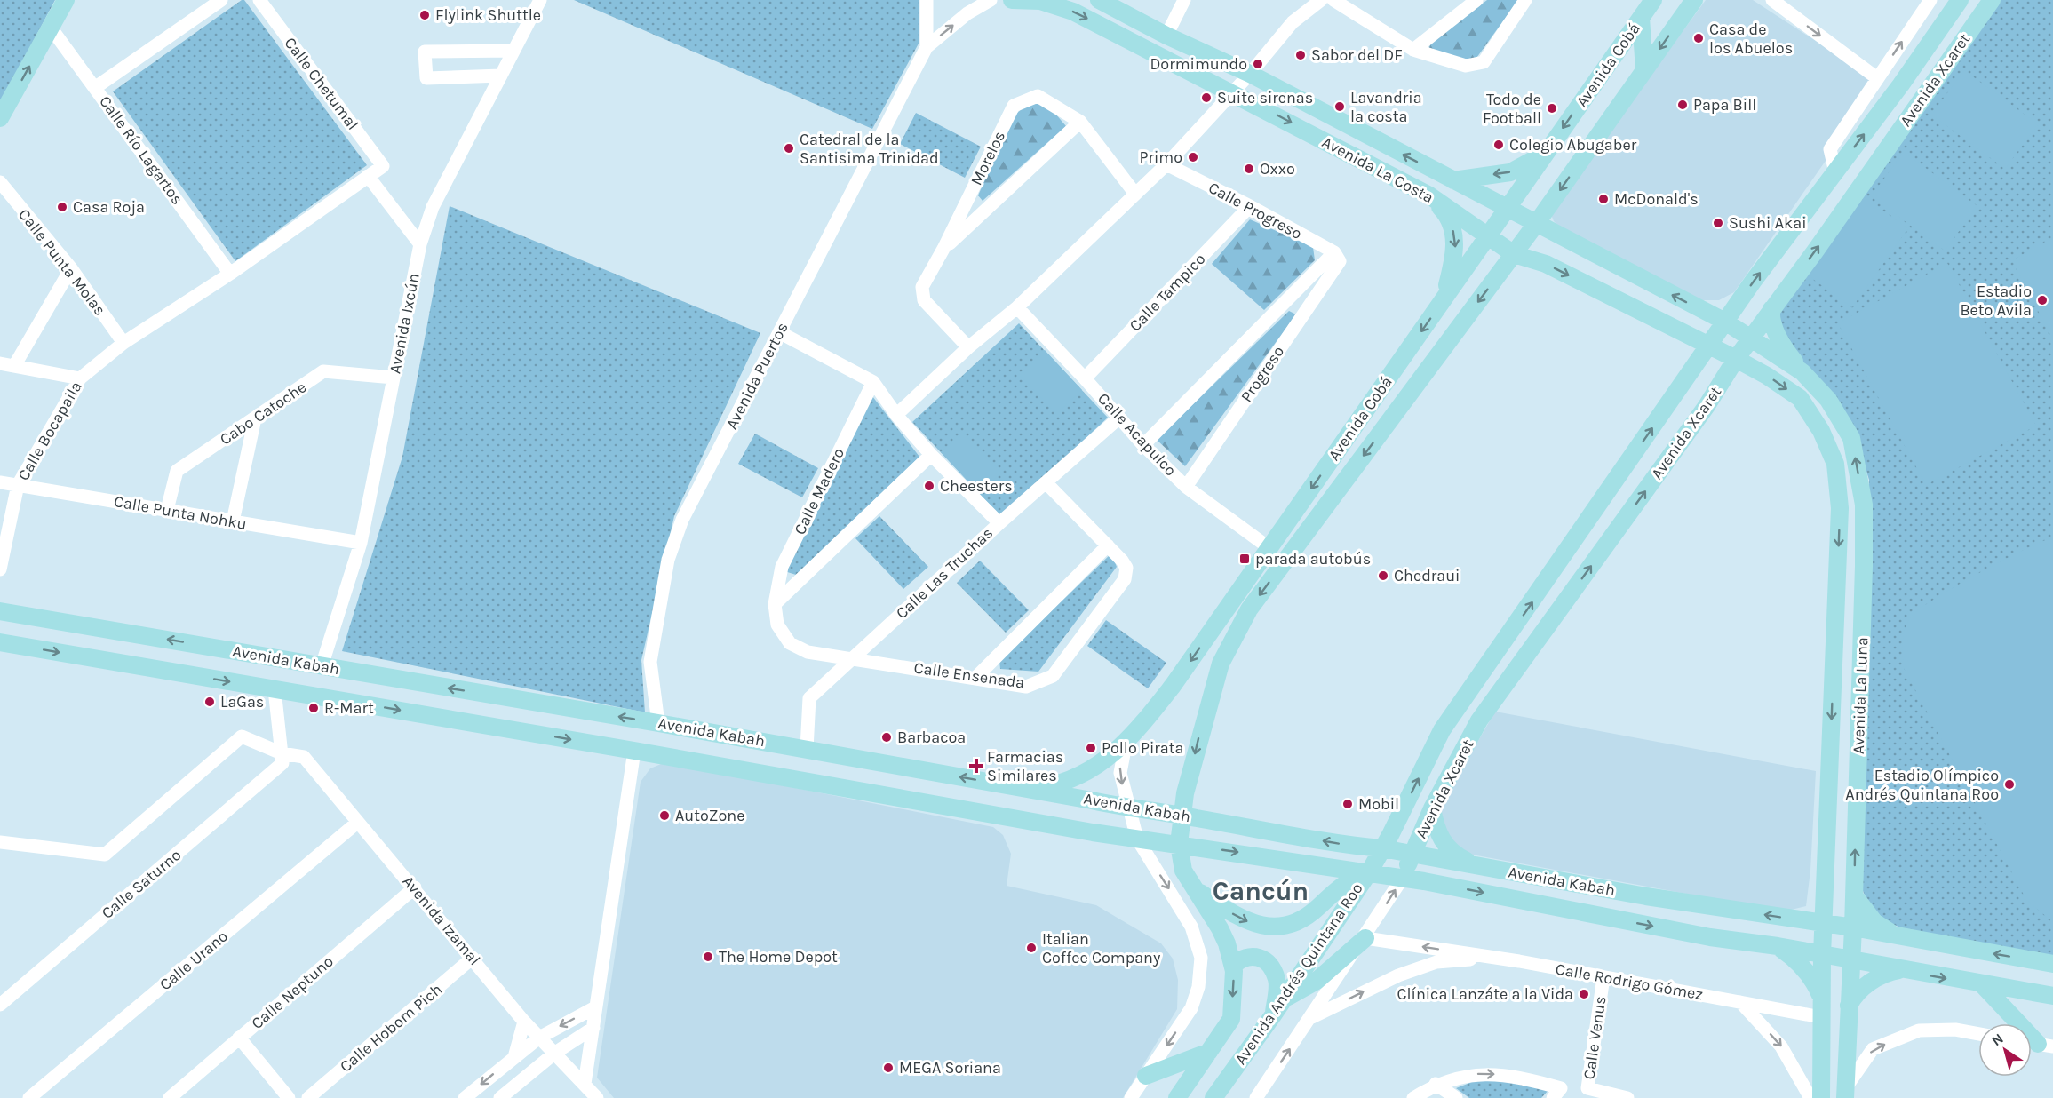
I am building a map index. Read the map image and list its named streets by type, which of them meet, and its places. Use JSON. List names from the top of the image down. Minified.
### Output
{"streets":{"main road":["Avenida Cobá","Avenida Xcaret","Avenida La Costa","Avenida Kabah","Avenida La Luna","Avenida Andrés Quintana Roo"],"street":["Calle Chetumal","Calle Río Lagartos","Morelos","Calle Progreso","Calle Punta Molas","Calle Tampico","Avenida Ixcún","Progreso","Avenida Puertos","Cabo Catoche","Calle Bocapaila","Calle Acapulco","Calle Madero","Calle Punta Nohku","Calle Las Truchas","Calle Ensenada","Calle Saturno","Avenida Izamal","Calle Urano","Calle Rodrigo Gómez","Calle Neptuno","Calle Hobom Pich","Calle Venus"]},"crossings":[["Avenida Cobá","Avenida La Costa"],["Avenida Cobá","Calle Acapulco"],["Avenida Cobá","Avenida Kabah"],["Avenida Cobá","Avenida Andrés Quintana Roo"],["Avenida Xcaret","Avenida La Costa"],["Avenida Xcaret","Avenida Kabah"],["Avenida Xcaret","Avenida La Luna"],["Avenida Xcaret","Avenida Andrés Quintana Roo"],["Calle Chetumal","Calle Bocapaila"],["Calle Río Lagartos","Calle Bocapaila"],["Avenida La Costa","Avenida La Luna"],["Calle Progreso","Calle Tampico"],["Calle Progreso","Progreso"],["Calle Punta Molas","Calle Bocapaila"],["Calle Tampico","Calle Acapulco"],["Avenida Ixcún","Cabo Catoche"],["Avenida Ixcún","Calle Punta Nohku"],["Avenida Ixcún","Avenida Kabah"],["Progreso","Calle Acapulco"],["Avenida Puertos","Avenida Kabah"],["Cabo Catoche","Calle Punta Nohku"],["Calle Bocapaila","Calle Punta Nohku"],["Calle Acapulco","Calle Las Truchas"],["Calle Madero","Calle Ensenada"],["Calle Las Truchas","Avenida Kabah"],["Calle Las Truchas","Calle Ensenada"],["Avenida Kabah","Avenida La Luna"],["Avenida Kabah","Avenida Andrés Quintana Roo"],["Avenida La Luna","Calle Rodrigo Gómez"],["Calle Saturno","Avenida Izamal"],["Avenida Izamal","Calle Urano"],["Avenida Izamal","Calle Neptuno"],["Avenida Izamal","Calle Hobom Pich"],["Calle Rodrigo Gómez","Calle Venus"]],"one_way":["Avenida Cobá","Avenida Xcaret"],"districts":["Cancún"],"places":{"other":["Flylink Shuttle","Casa de los Abuelos","Sabor del DF","Dormimundo","Suite sirenas","Papa Bill","Lavandria la costa","Todo de Football","Colegio Abugaber","Catedral de la Santisima Trinidad","Primo","Oxxo","McDonald's","Casa Roja","Sushi Akai","Estadio Beto Avila","Cheesters","Chedraui","LaGas","R-Mart","Barbacoa","Pollo Pirata","Estadio Olímpico Andrés Quintana Roo","Mobil","AutoZone","Italian Coffee Company","The Home Depot","Clínica Lanzáte a la Vida","MEGA Soriana"],"transit":["parada autobús"],"health":["Farmacias Similares"]},"north":"top left"}
